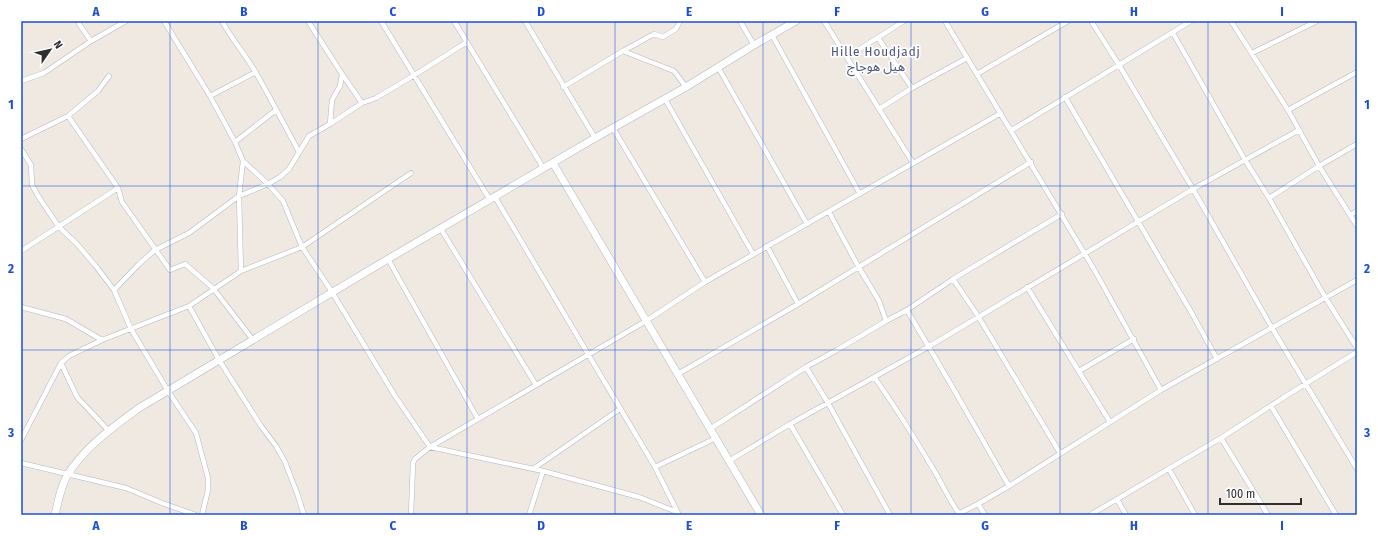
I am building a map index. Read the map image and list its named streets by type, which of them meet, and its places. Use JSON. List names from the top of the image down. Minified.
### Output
{"districts":["Hille Houdjadj هيل هوجاج"],"scale_bar":"100 m","north":"top right","grid":{"columns":["A","B","C","D","E","F","G","H","I"],"rows":["1","2","3"]}}
